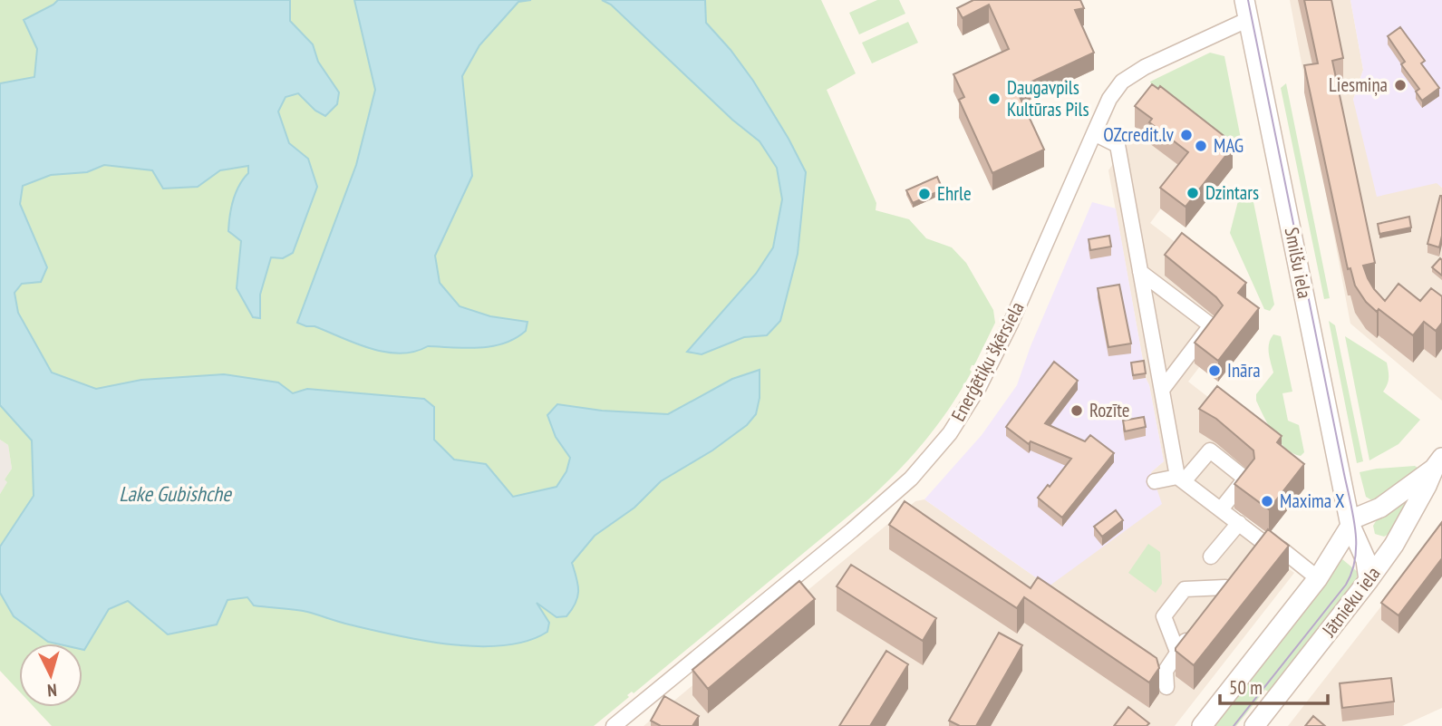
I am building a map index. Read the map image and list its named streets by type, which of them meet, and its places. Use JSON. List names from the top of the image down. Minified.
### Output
{"streets":{"street":["Smilšu iela","Enerģētiķu šķērsiela","Jātnieku iela"]},"crossings":[["Smilšu iela","Enerģētiķu šķērsiela"],["Smilšu iela","Jātnieku iela"]],"water":["Lake Gubishche"],"places":["Liesmiņa","Daugavpils Kultūras Pils","OZcredit.lv","MAG","Dzintars","Ehrle","Ināra","Rozīte","Maxima X"],"scale_bar":"50 m","north":"bottom"}
